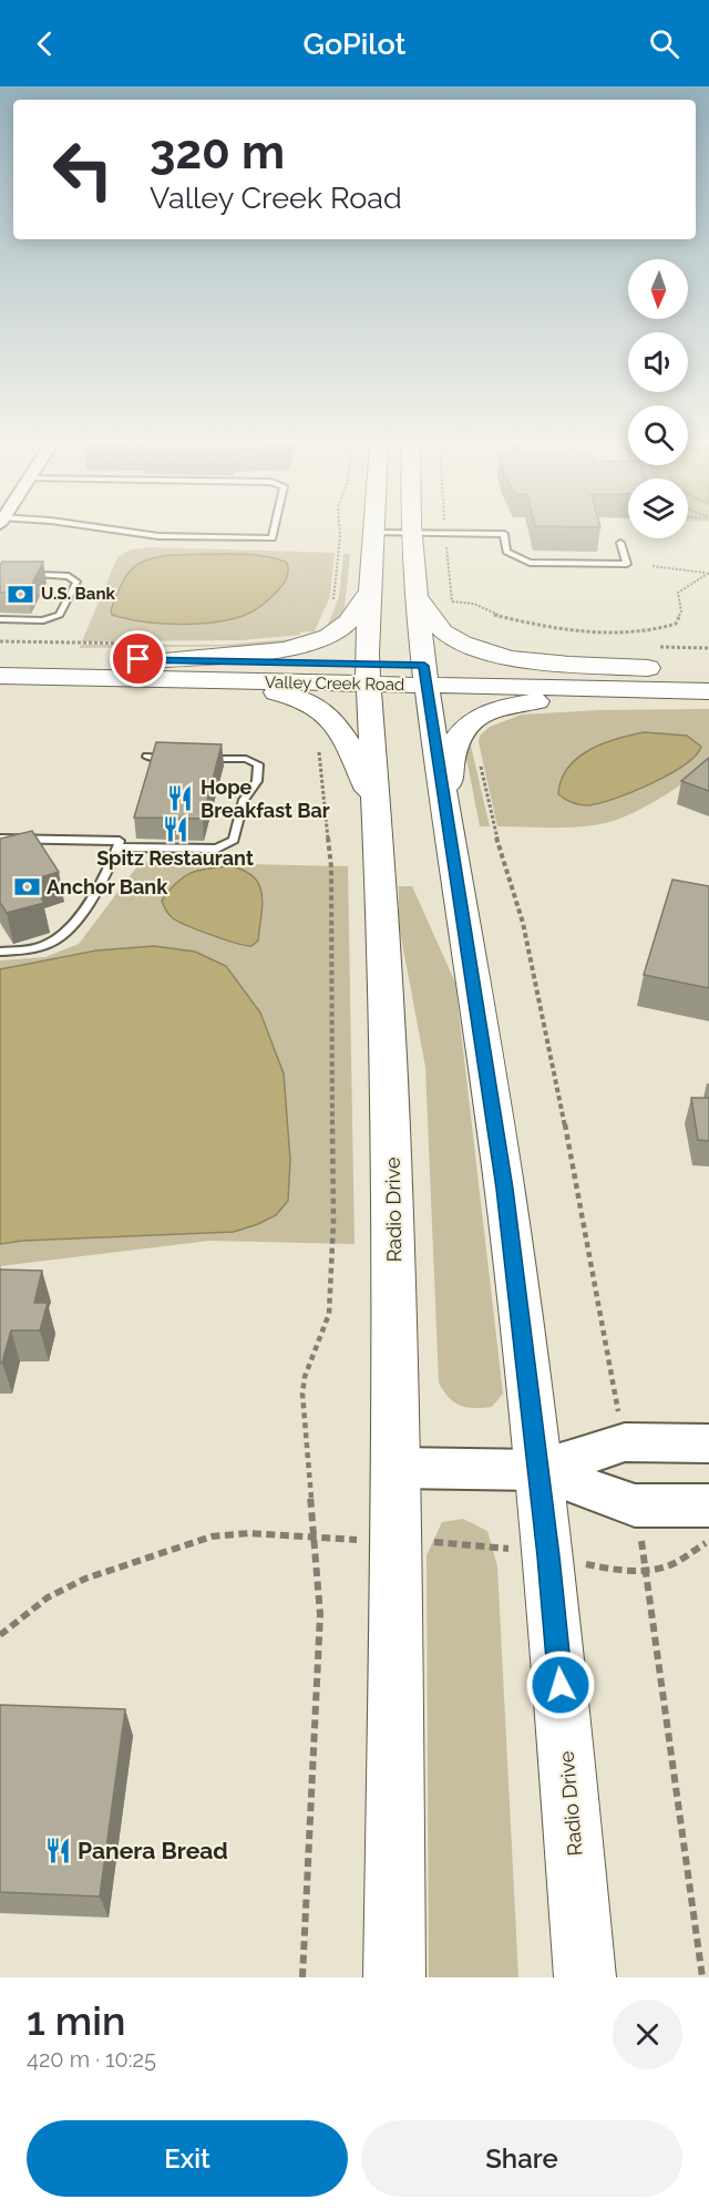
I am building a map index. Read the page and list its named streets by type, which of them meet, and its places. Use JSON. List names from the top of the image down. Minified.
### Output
{"streets":{"main road":["Valley Creek Road","Radio Drive"]},"crossings":[["Valley Creek Road","Radio Drive"]],"places":{"bank":["U.S. Bank","Anchor Bank"],"restaurant":["Hope Breakfast Bar","Spitz Restaurant","Panera Bread"]},"north":"bottom","page":{"header":"GoPilot","turn":["320 m","Valley Creek Road"],"heading":["1 min","420 m · 10:25"],"buttons":["Exit","Share"]}}
